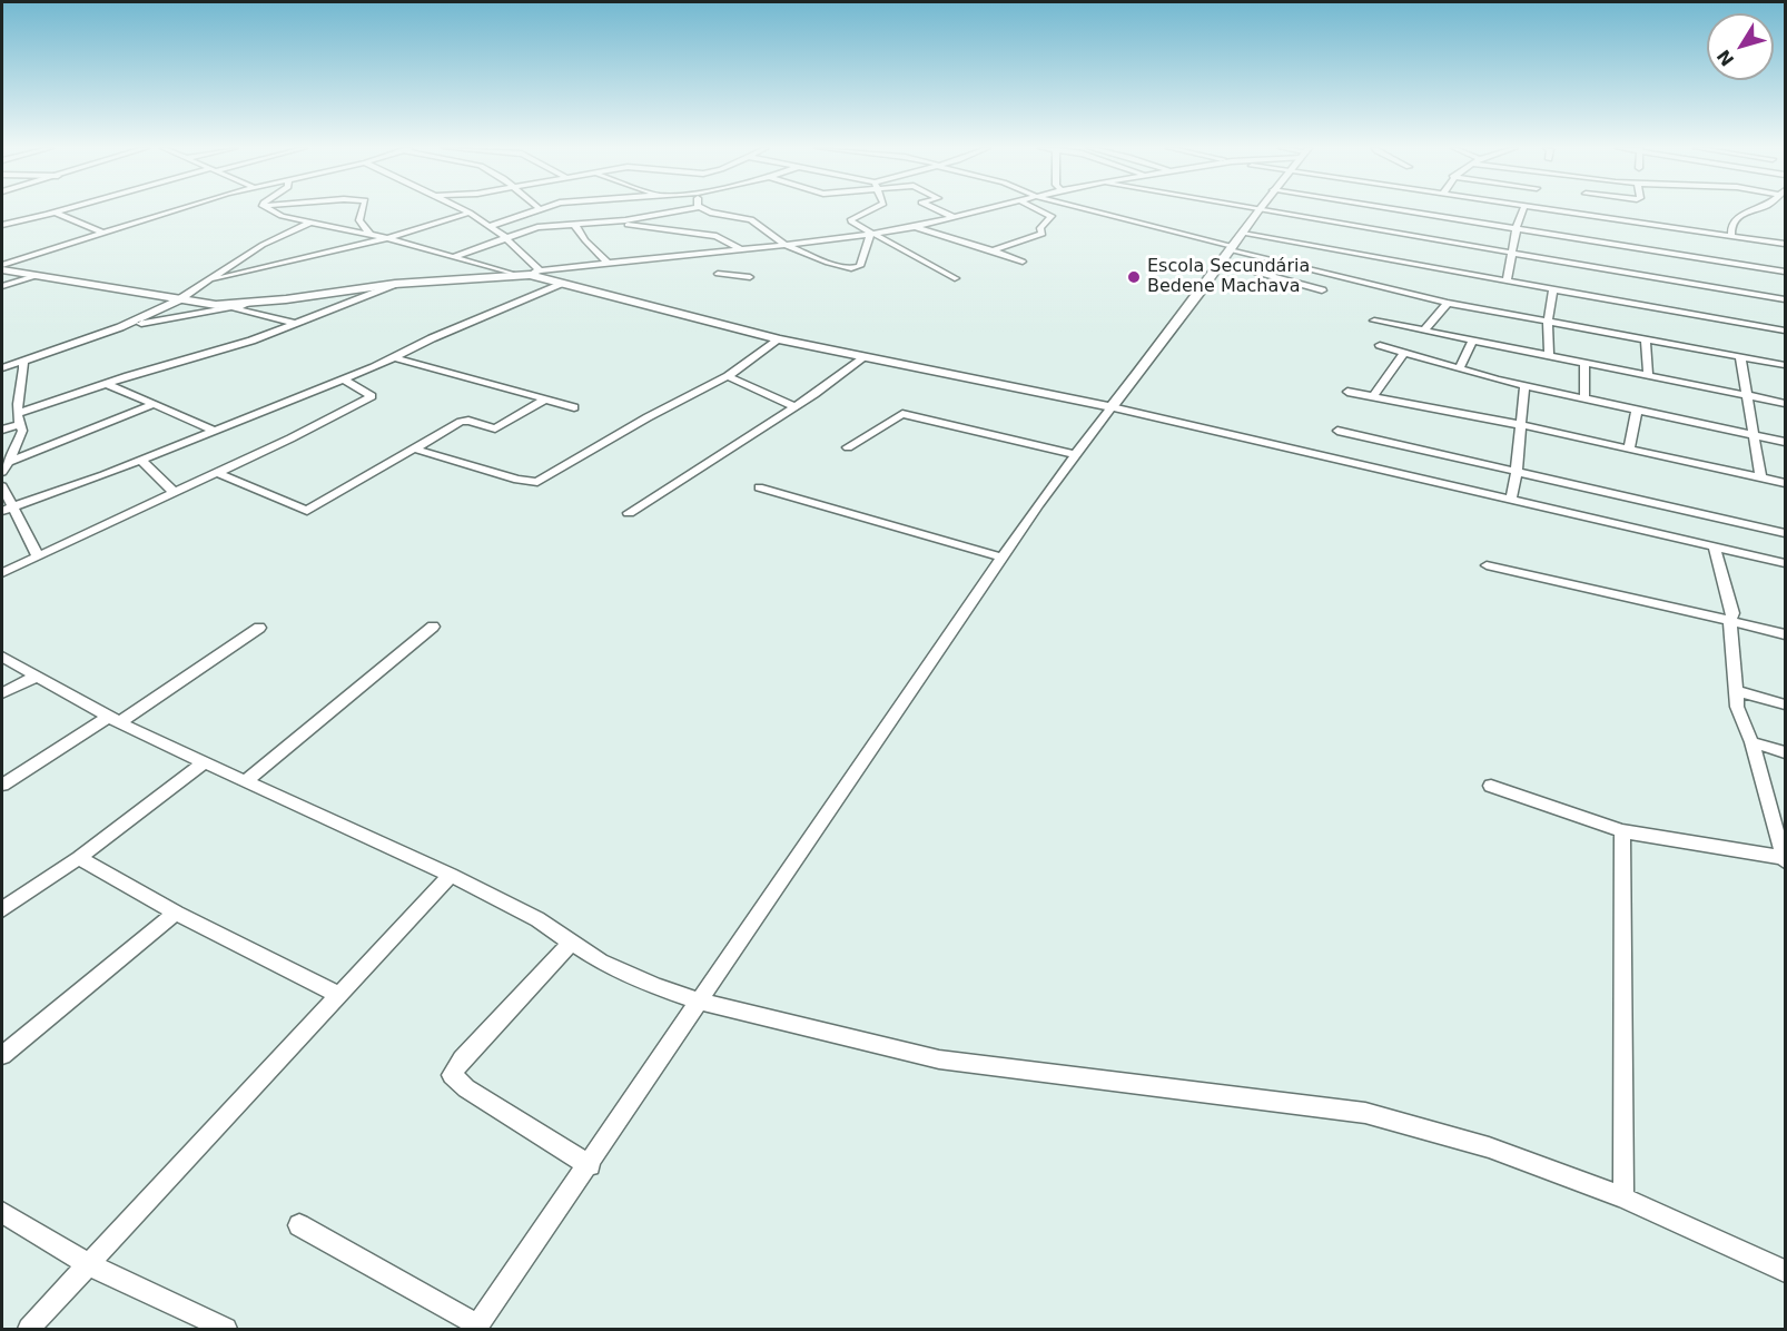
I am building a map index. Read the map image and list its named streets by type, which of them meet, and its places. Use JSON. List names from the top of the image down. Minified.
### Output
{"places":["Escola Secundária Bedene Machava"],"north":"bottom left"}
